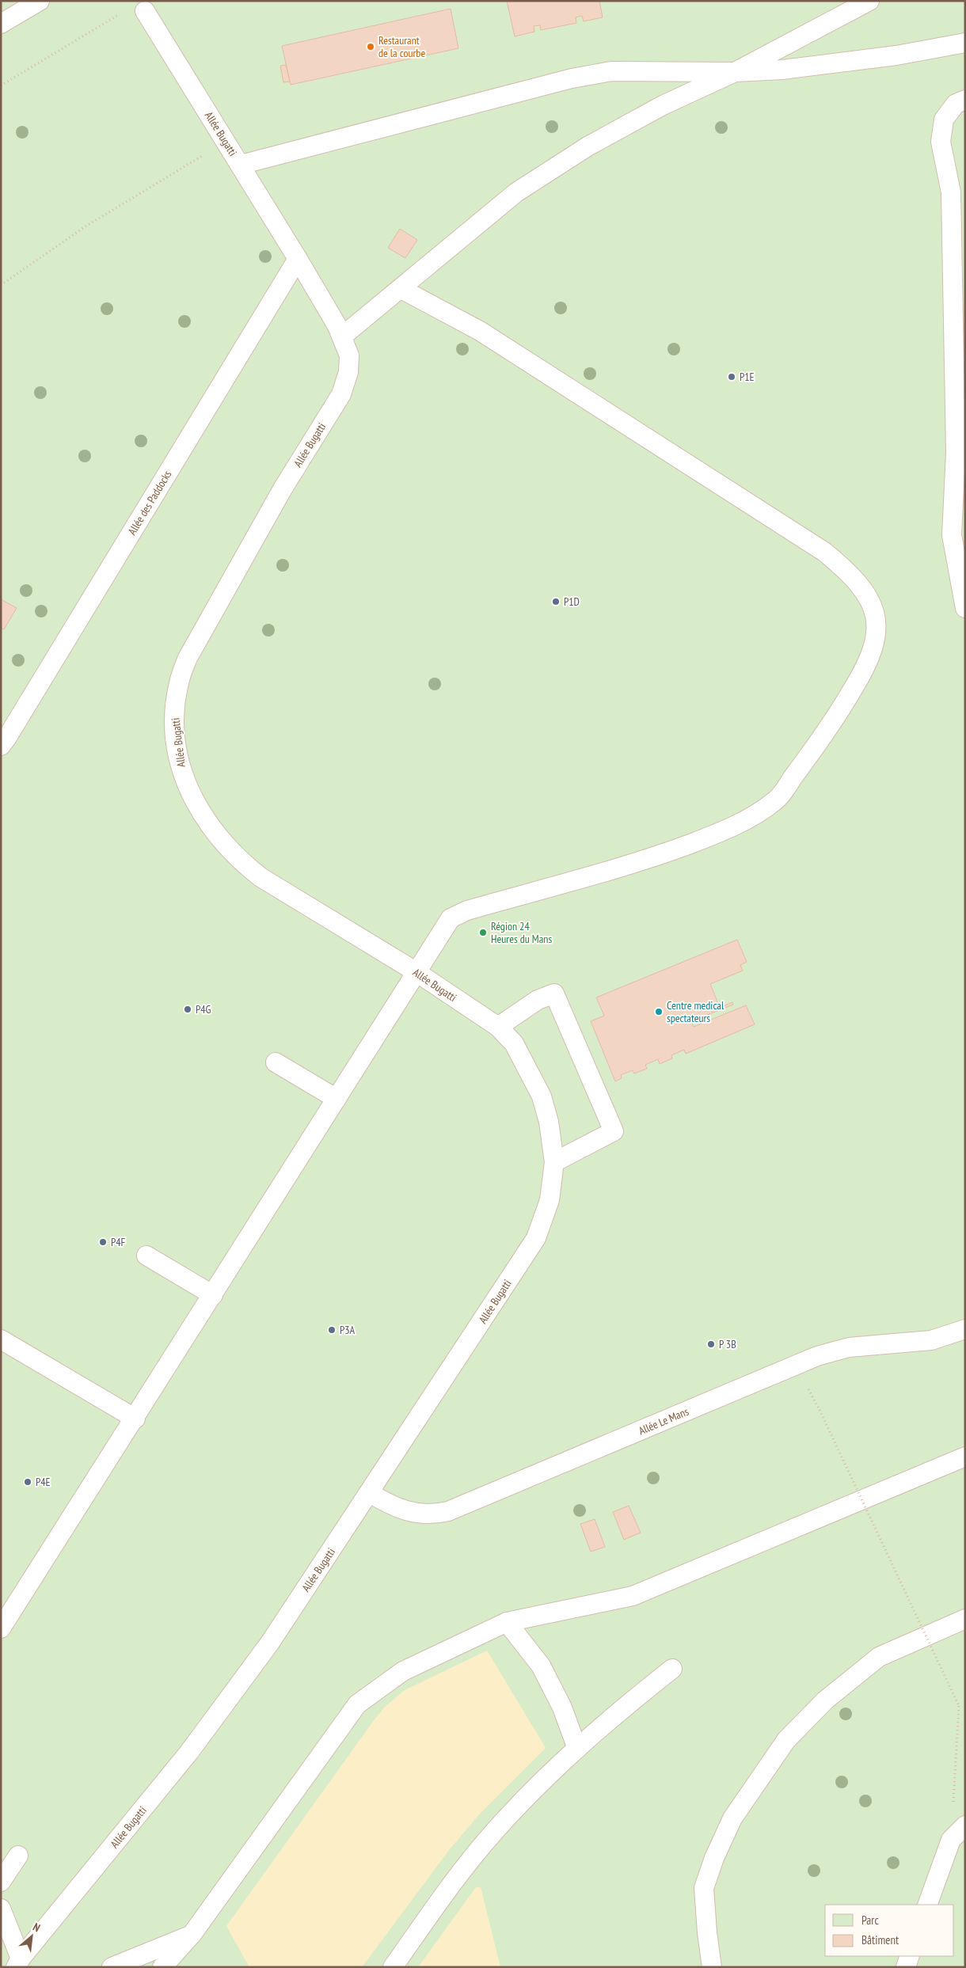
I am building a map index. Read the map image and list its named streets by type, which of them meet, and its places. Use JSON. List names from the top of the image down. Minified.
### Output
{"streets":{"lane":["Allée Bugatti","Allée des Paddocks","Allée Le Mans"]},"crossings":[["Allée Bugatti","Allée des Paddocks"],["Allée Bugatti","Allée Le Mans"]],"places":["Restaurant de la courbe","P1E","P1D","Région 24 Heures du Mans","P4G","Centre medical spectateurs","P4F","P3A","P 3B","P4E"],"legend":["Parc","Bâtiment"],"north":"top right"}
